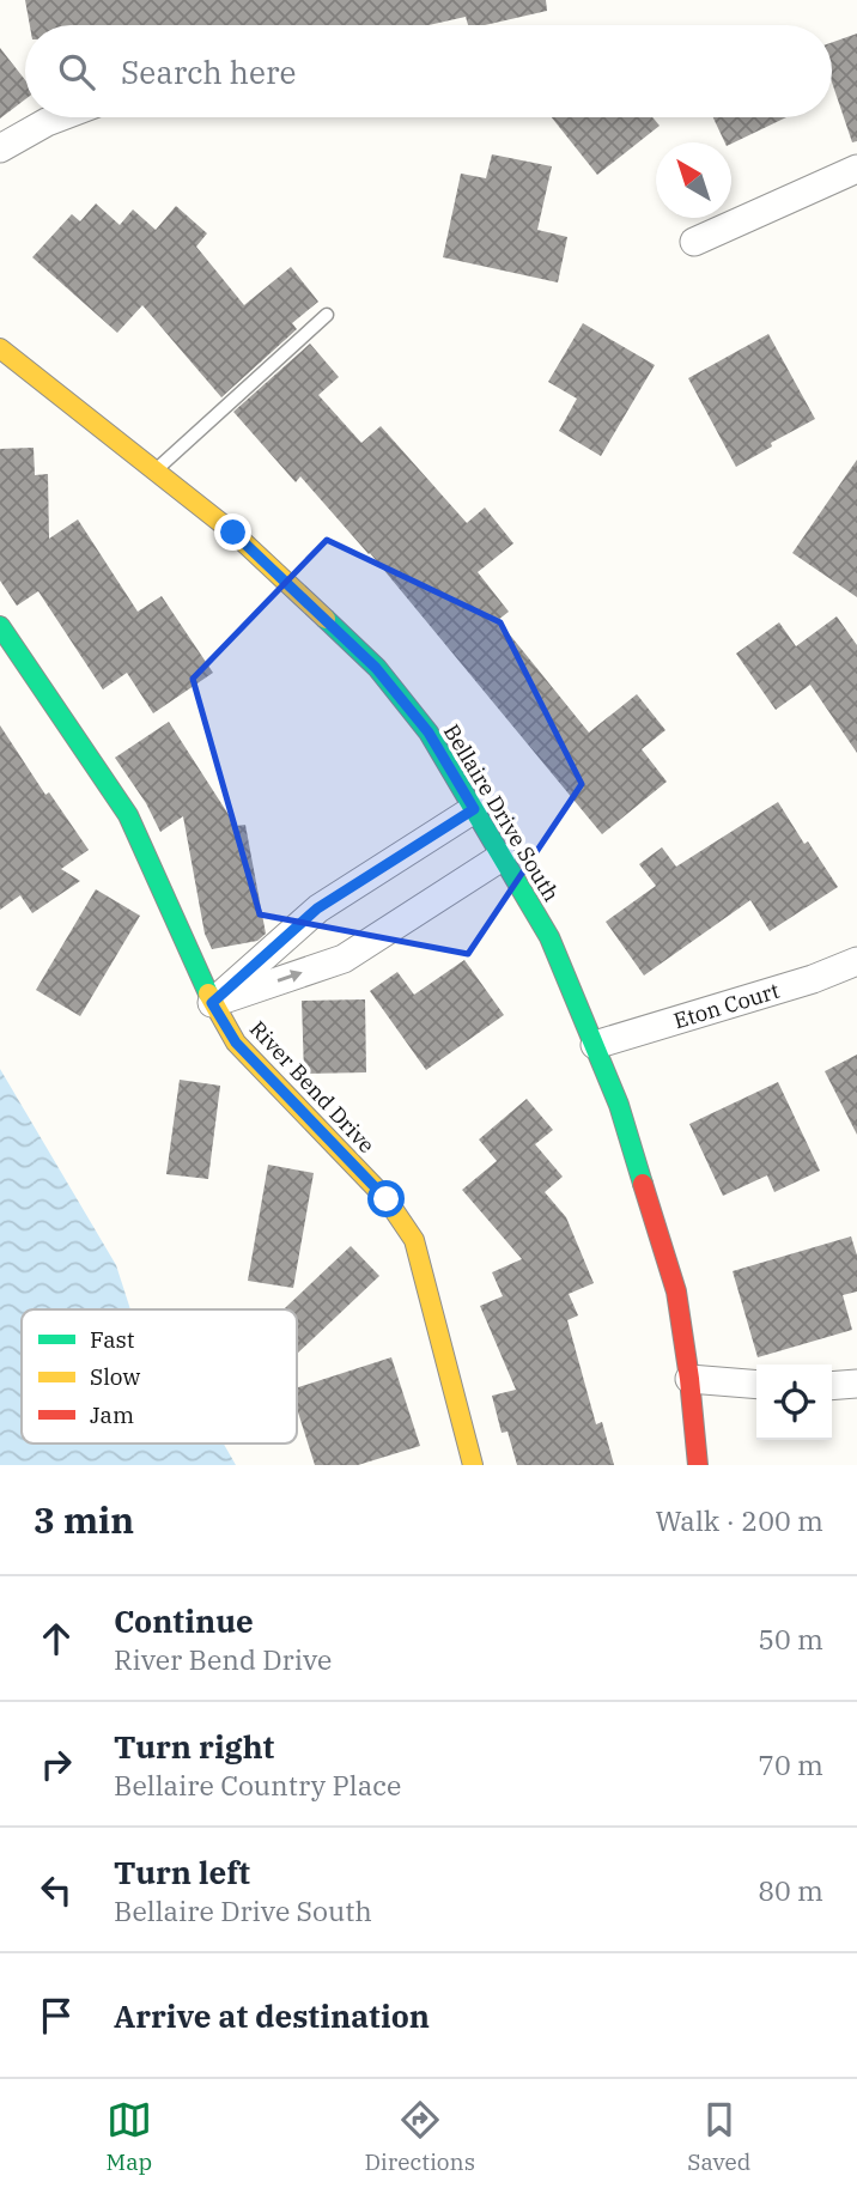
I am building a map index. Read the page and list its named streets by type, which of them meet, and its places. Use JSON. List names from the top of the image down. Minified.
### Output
{"streets":{"street":["Bellaire Drive South","Eton Court","River Bend Drive"]},"crossings":[["Bellaire Drive South","Eton Court"]],"legend":["Fast","Slow","Jam"],"north":"top left","page":{"search":"Search here","heading":["3 min","Walk · 200 m"],"list":[["Continue","River Bend Drive","50 m"],["Turn right","Bellaire Country Place","70 m"],["Turn left","Bellaire Drive South","80 m"],"Arrive at destination"],"nav":["Map","Directions","Saved"]}}
